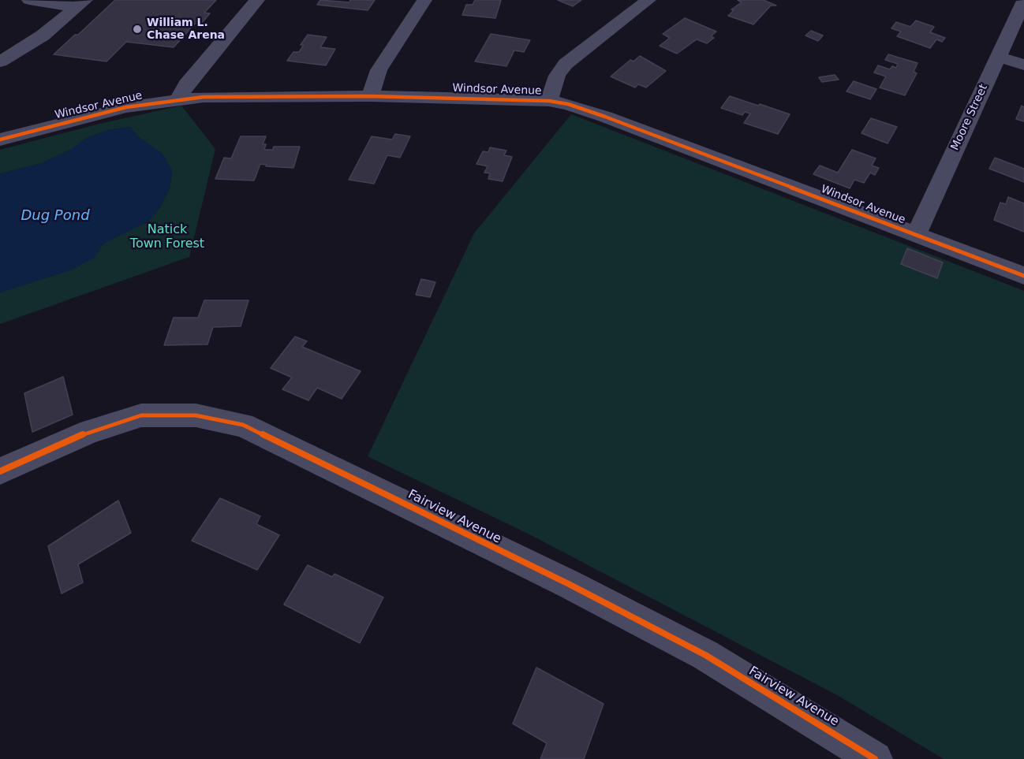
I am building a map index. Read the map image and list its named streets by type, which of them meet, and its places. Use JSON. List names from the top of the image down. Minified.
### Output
{"streets":{"street":["Windsor Avenue","Moore Street","Fairview Avenue"]},"crossings":[["Windsor Avenue","Moore Street"]],"water":["Dug Pond"],"parks":["Natick Town Forest"],"places":["William L. Chase Arena"]}
